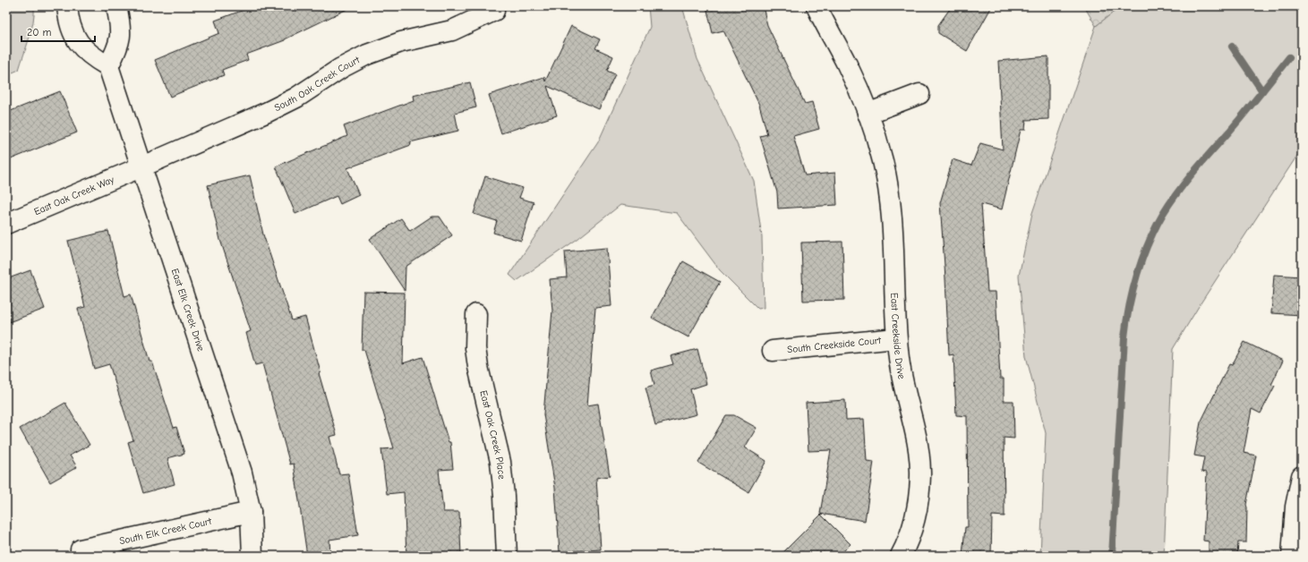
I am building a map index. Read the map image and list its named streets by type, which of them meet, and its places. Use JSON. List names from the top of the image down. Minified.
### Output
{"streets":{"street":["South Oak Creek Court","East Oak Creek Way","East Elk Creek Drive","East Creekside Drive","South Creekside Court","East Oak Creek Place","South Elk Creek Court"]},"crossings":[["South Oak Creek Court","East Oak Creek Way"],["South Oak Creek Court","East Elk Creek Drive"],["East Oak Creek Way","East Elk Creek Drive"],["East Elk Creek Drive","South Elk Creek Court"],["East Creekside Drive","South Creekside Court"]],"scale_bar":"20 m"}
